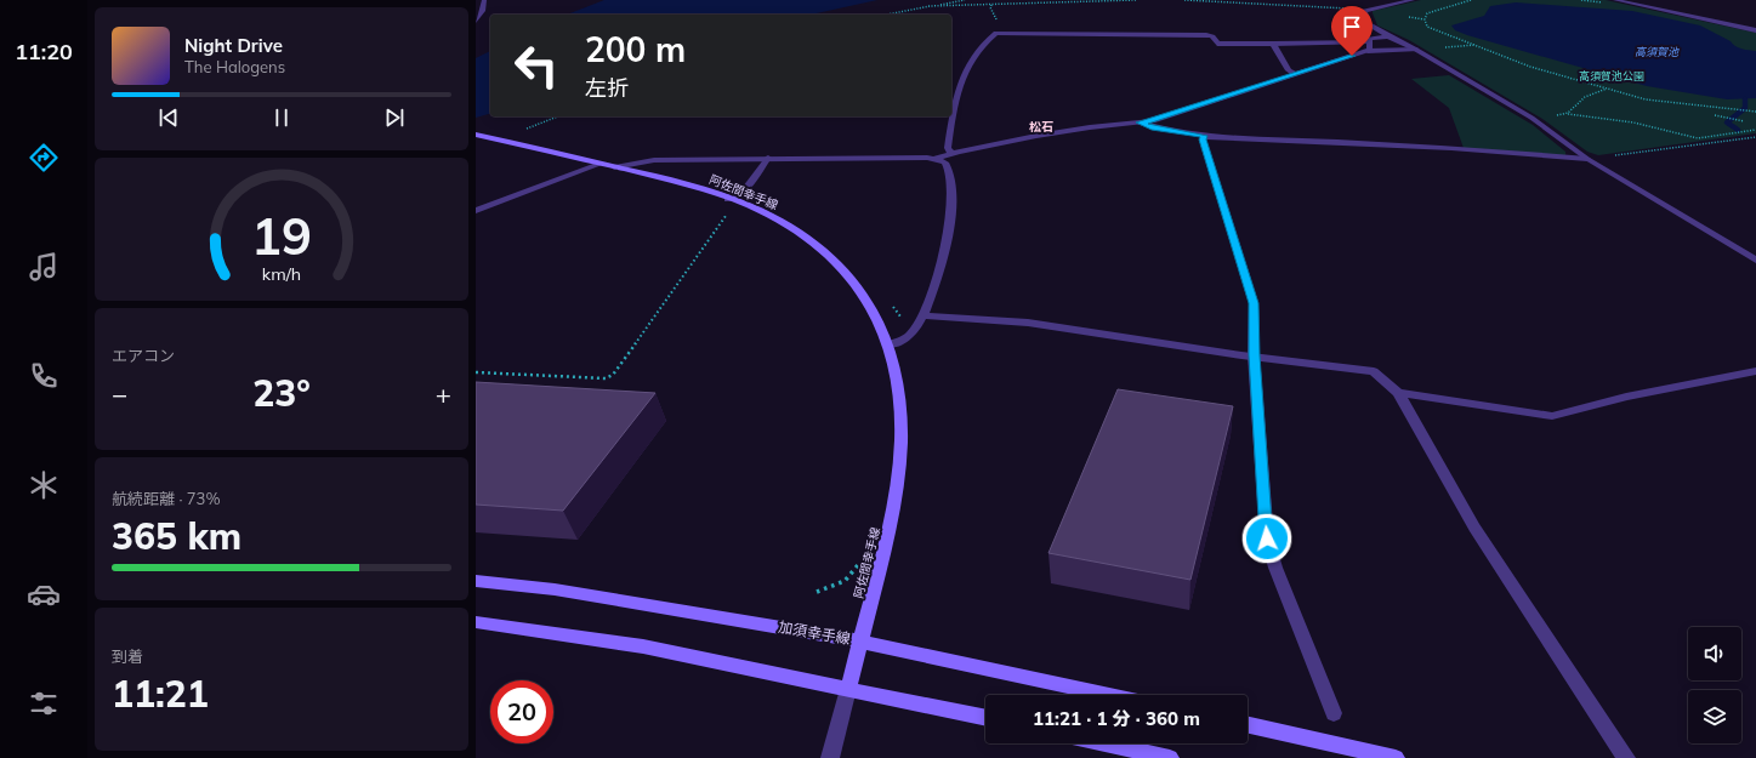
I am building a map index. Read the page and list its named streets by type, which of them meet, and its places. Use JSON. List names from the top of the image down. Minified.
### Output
{"streets":{"main road":["阿佐間幸手線","加須幸手線"]},"crossings":[["阿佐間幸手線","加須幸手線"]],"districts":["松石"],"water":["高須賀池"],"parks":["高須賀池公園"],"page":{"tabs":"11:20","turn":["200 m","左折"],"song":["Night Drive","The Halogens"],"tile":["エアコン",["航続距離 · 73%","365 km"],["到着","11:21"]],"heat":["−","23°","+"],"limit":"20","trip":"11:21 · 1 分 · 360 m","gauge":["19","km/h"]}}
